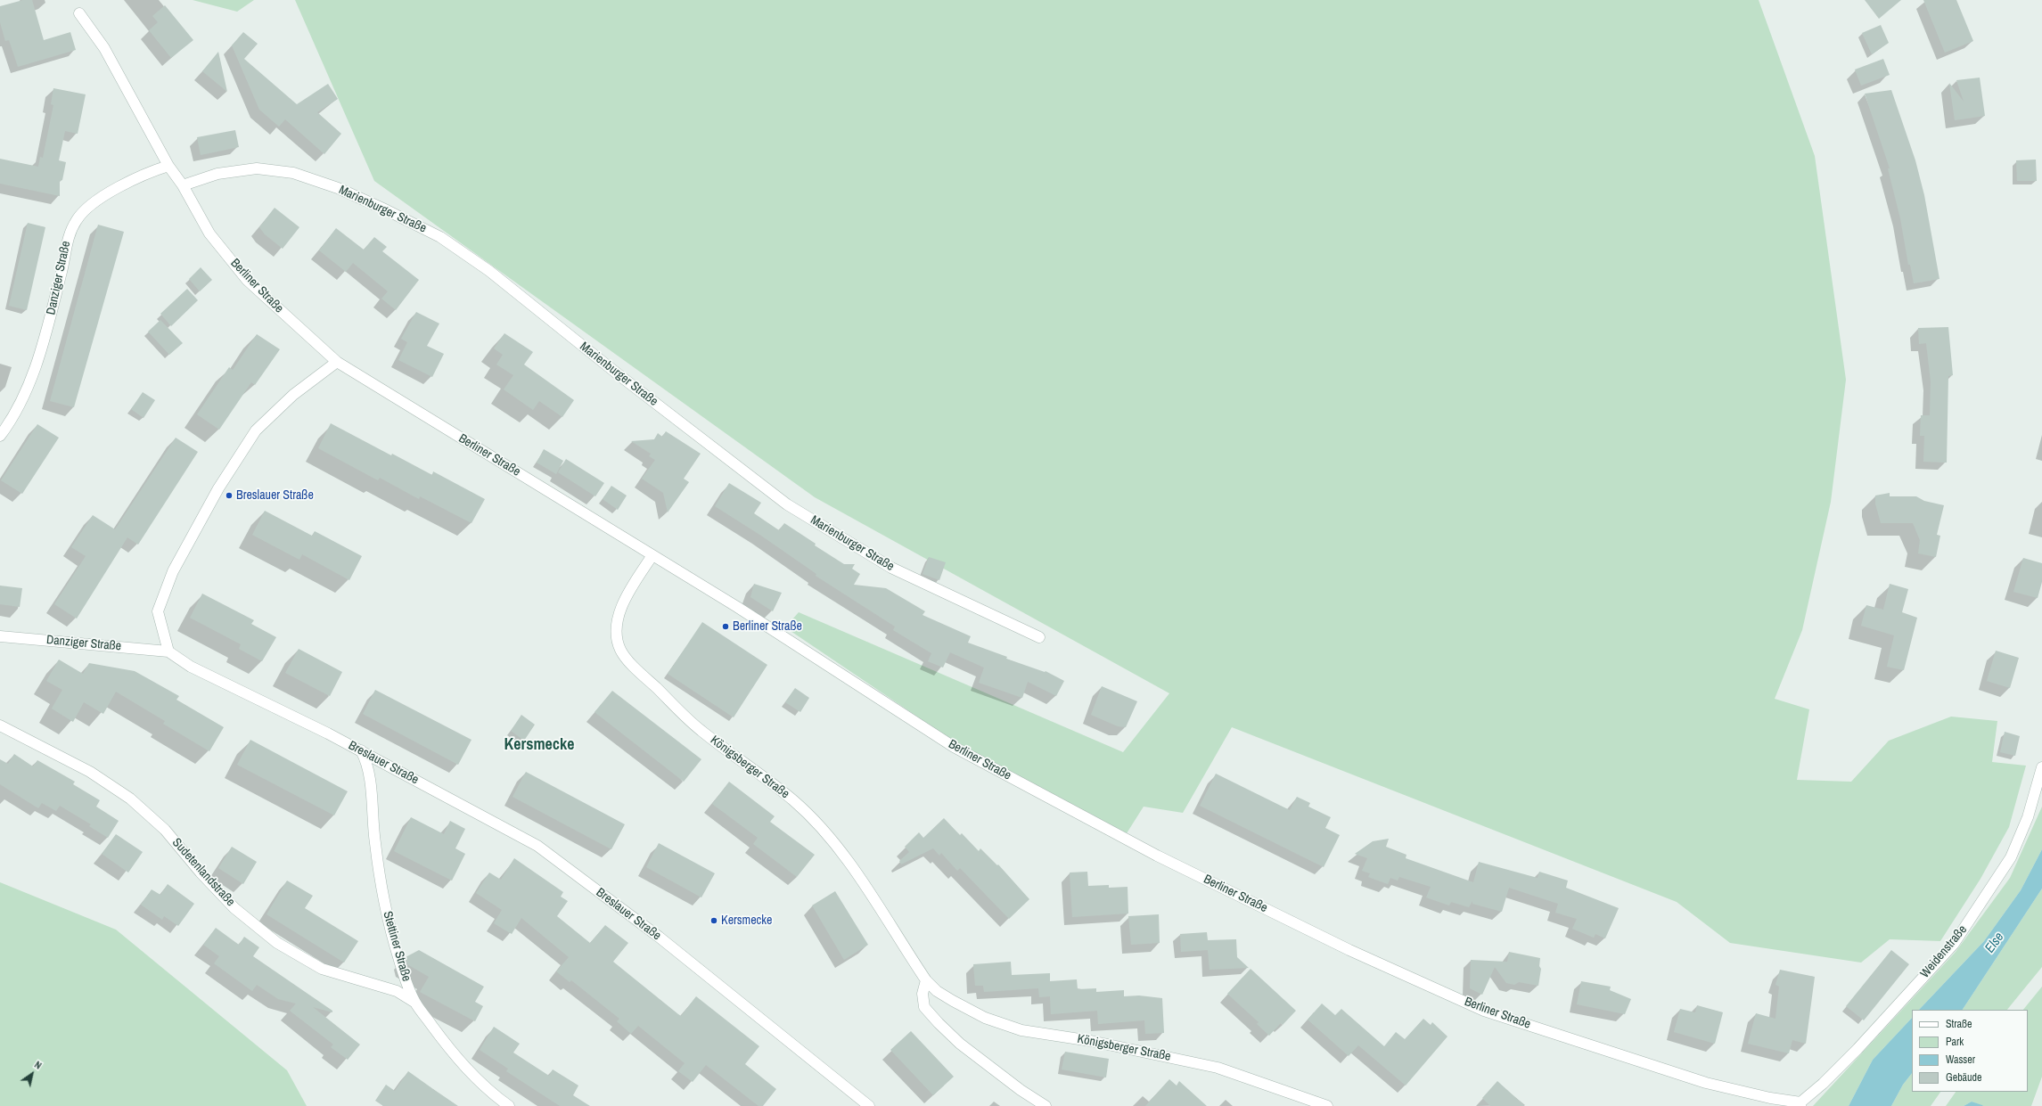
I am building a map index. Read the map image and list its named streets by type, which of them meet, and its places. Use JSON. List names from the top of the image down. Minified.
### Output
{"streets":{"street":["Marienburger Straße","Danziger Straße","Berliner Straße","Breslauer Straße","Königsberger Straße","Sudetenlandstraße","Stettiner Straße","Weidenstraße"]},"crossings":[["Marienburger Straße","Berliner Straße"],["Danziger Straße","Berliner Straße"],["Danziger Straße","Breslauer Straße"],["Berliner Straße","Königsberger Straße"],["Berliner Straße","Weidenstraße"],["Breslauer Straße","Stettiner Straße"],["Sudetenlandstraße","Stettiner Straße"]],"districts":["Kersmecke"],"water":["Else"],"places":["Breslauer Straße","Berliner Straße","Kersmecke"],"legend":["Straße","Park","Wasser","Gebäude"],"north":"top right"}
